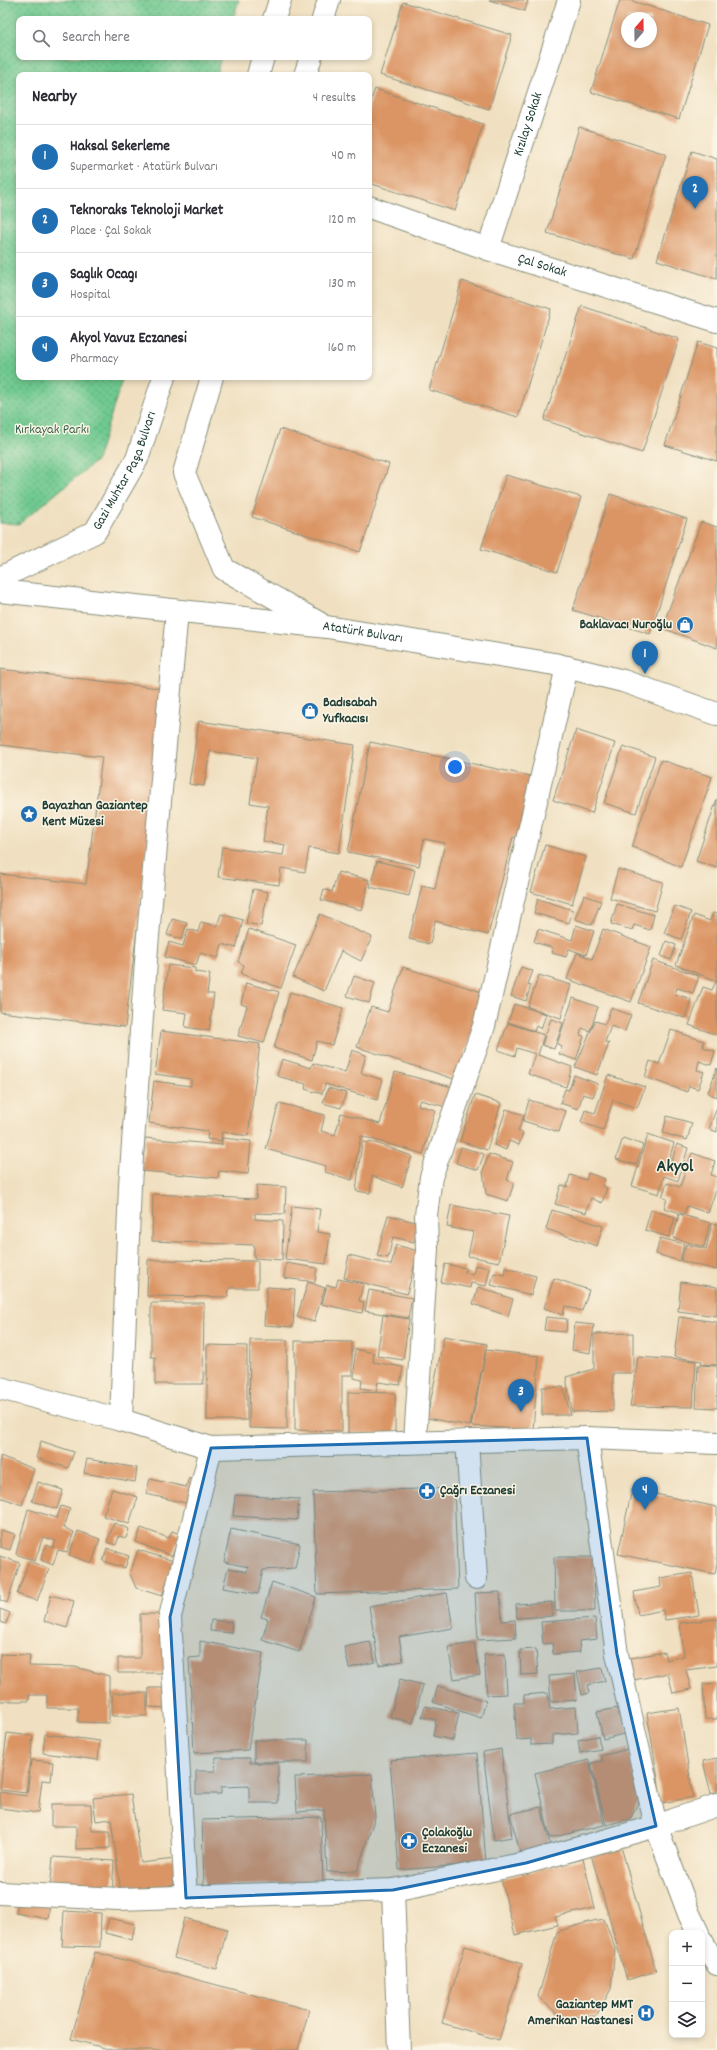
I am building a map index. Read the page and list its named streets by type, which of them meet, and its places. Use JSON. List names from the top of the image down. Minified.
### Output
{"streets":{"street":["Kızılay Sokak","Çal Sokak","Gazi Muhtar Paşa Bulvarı","Atatürk Bulvarı"]},"crossings":[["Kızılay Sokak","Çal Sokak"]],"districts":["Akyol"],"parks":["Kırkayak Parkı"],"places":{"shop":["Baklavacı Nuroğlu","Badısabah Yufkacısı"],"place":["Bayazhan Gaziantep Kent Müzesi"],"pharmacy":["Çağrı Eczanesi","Çolakoğlu Eczanesi"],"hospital":["Gaziantep MMT Amerikan Hastanesi"]},"north":"top","page":{"search":"Search here","heading":["Nearby","4 results"],"list":[{"mark":"1","name":"Haksal Sekerleme","note":"Supermarket · Atatürk Bulvarı","value":"40 m"},{"mark":"2","name":"Teknoraks Teknoloji Market","note":"Place · Çal Sokak","value":"120 m"},{"mark":"3","name":"Saglık Ocagı","note":"Hospital","value":"130 m"},{"mark":"4","name":"Akyol Yavuz Eczanesi","note":"Pharmacy","value":"160 m"}],"pins":["2","1","3","4"],"map_buttons":["+","−"]}}
